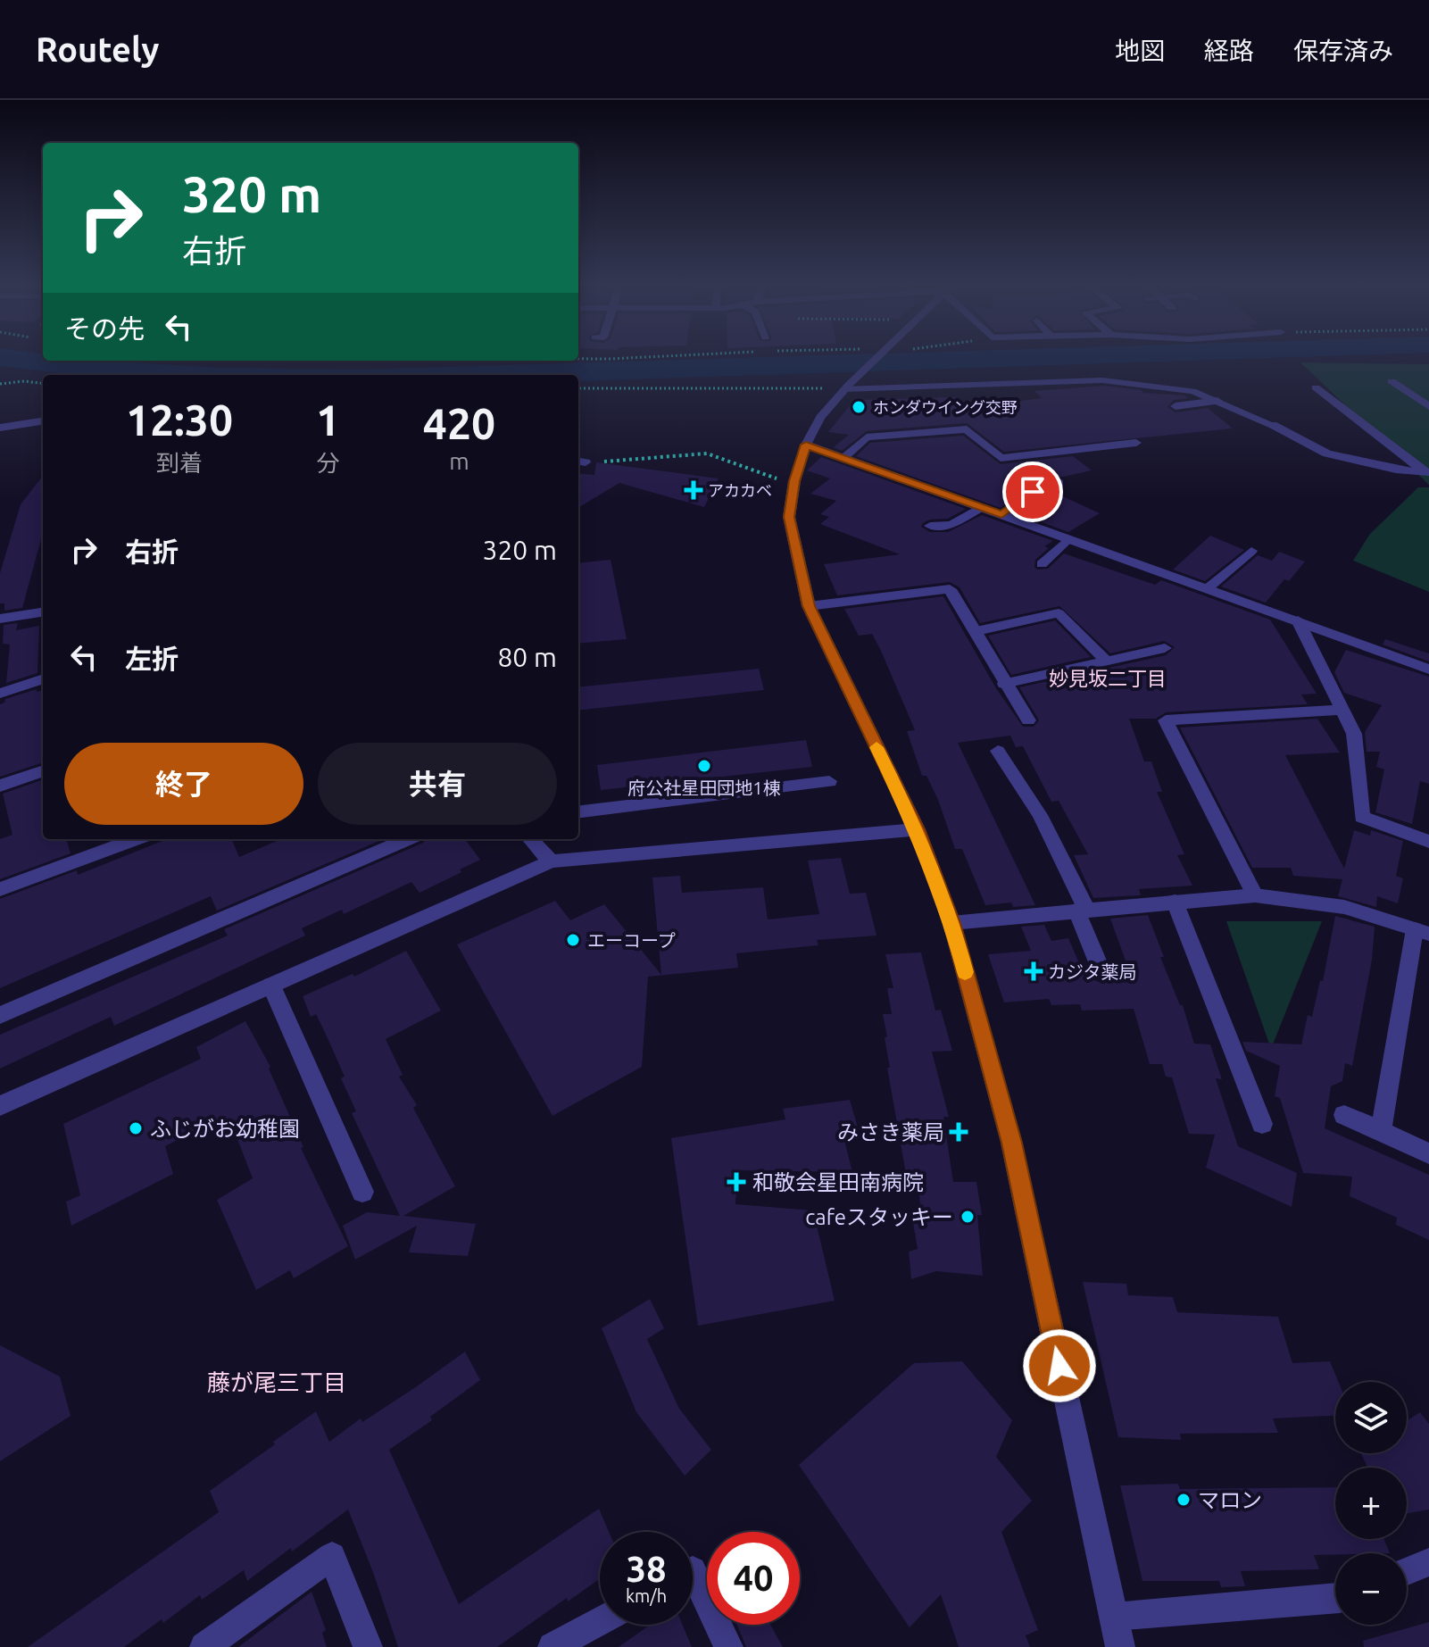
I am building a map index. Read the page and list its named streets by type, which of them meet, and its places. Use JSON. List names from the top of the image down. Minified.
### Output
{"districts":["妙見坂二丁目","藤が尾三丁目"],"places":{"other":["ホンダウイング交野","府公社星田団地1棟","エーコープ","ふじがお幼稚園","cafeスタッキー","マロン"],"health":["アカカベ","カジタ薬局","みさき薬局","和敬会星田南病院"]},"page":{"header":"Routely","nav":["地図","経路","保存済み"],"turn":["320 m","右折"],"then":"その先","eta":["12:30","到着","1","分","420","m"],"list":[{"name":"右折","value":"320 m"},{"name":"左折","value":"80 m"}],"buttons":["終了","共有"],"map_buttons":["+","−"],"speed":"38 km/h","limit":"40"}}
